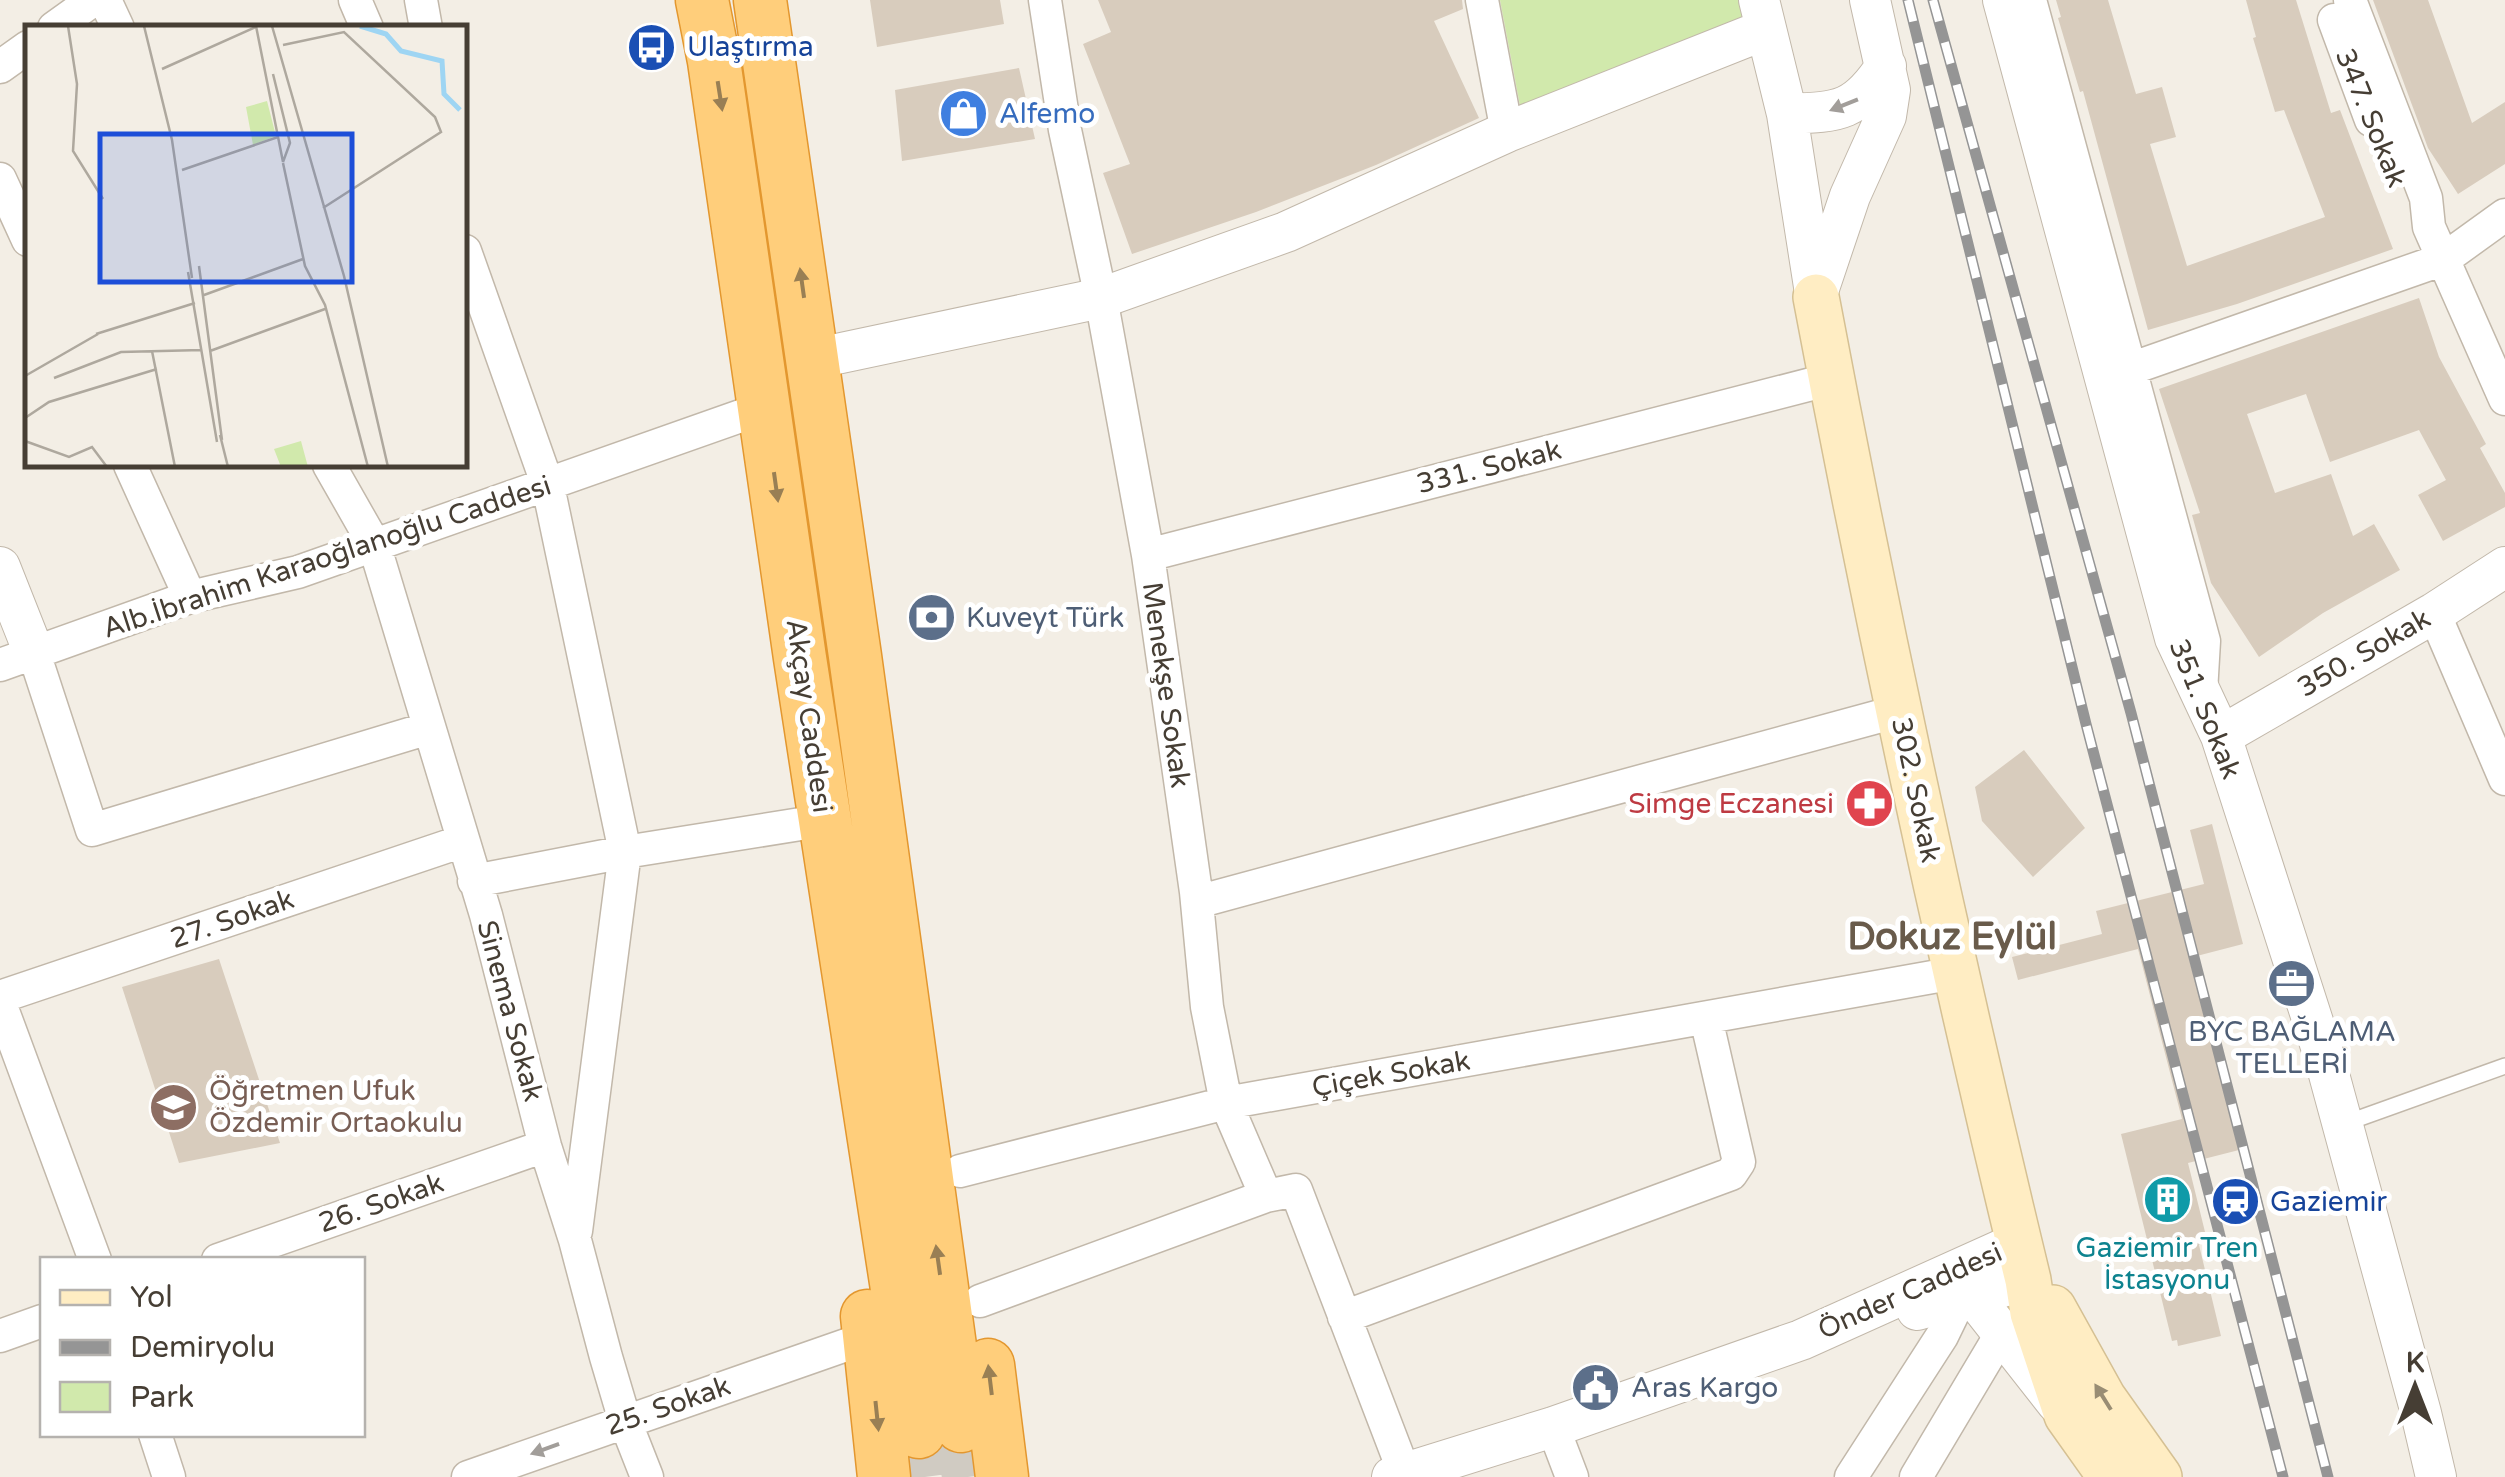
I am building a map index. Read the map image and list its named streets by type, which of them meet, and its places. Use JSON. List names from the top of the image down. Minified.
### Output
{"streets":{"highway":["Akçay Caddesi"],"main road":["302. Sokak"],"street":["347. Sokak","331. Sokak","Alb.İbrahim Karaoğlanoğlu Caddesi","350. Sokak","Menekşe Sokak","351. Sokak","27. Sokak","Sinema Sokak","Çiçek Sokak","26. Sokak","Önder Caddesi","25. Sokak"]},"crossings":[["331. Sokak","Menekşe Sokak"],["331. Sokak","302. Sokak"],["Alb.İbrahim Karaoğlanoğlu Caddesi","Akçay Caddesi"],["Alb.İbrahim Karaoğlanoğlu Caddesi","Sinema Sokak"],["350. Sokak","351. Sokak"],["Menekşe Sokak","Çiçek Sokak"],["302. Sokak","Çiçek Sokak"],["302. Sokak","Önder Caddesi"],["27. Sokak","Sinema Sokak"],["Sinema Sokak","26. Sokak"],["Sinema Sokak","25. Sokak"]],"one_way":["25. Sokak"],"districts":["Dokuz Eylül"],"places":{"bus stop":["Ulaştırma"],"shop":["Alfemo"],"bank":["Kuveyt Türk"],"pharmacy":["Simge Eczanesi"],"office":["BYC BAĞLAMA TELLERİ"],"school or university":["Öğretmen Ufuk Özdemir Ortaokulu"],"building":["Gaziemir Tren İstasyonu"],"station":["Gaziemir"],"public building":["Aras Kargo"]},"legend":["Yol","Demiryolu","Park"],"north":"top"}
